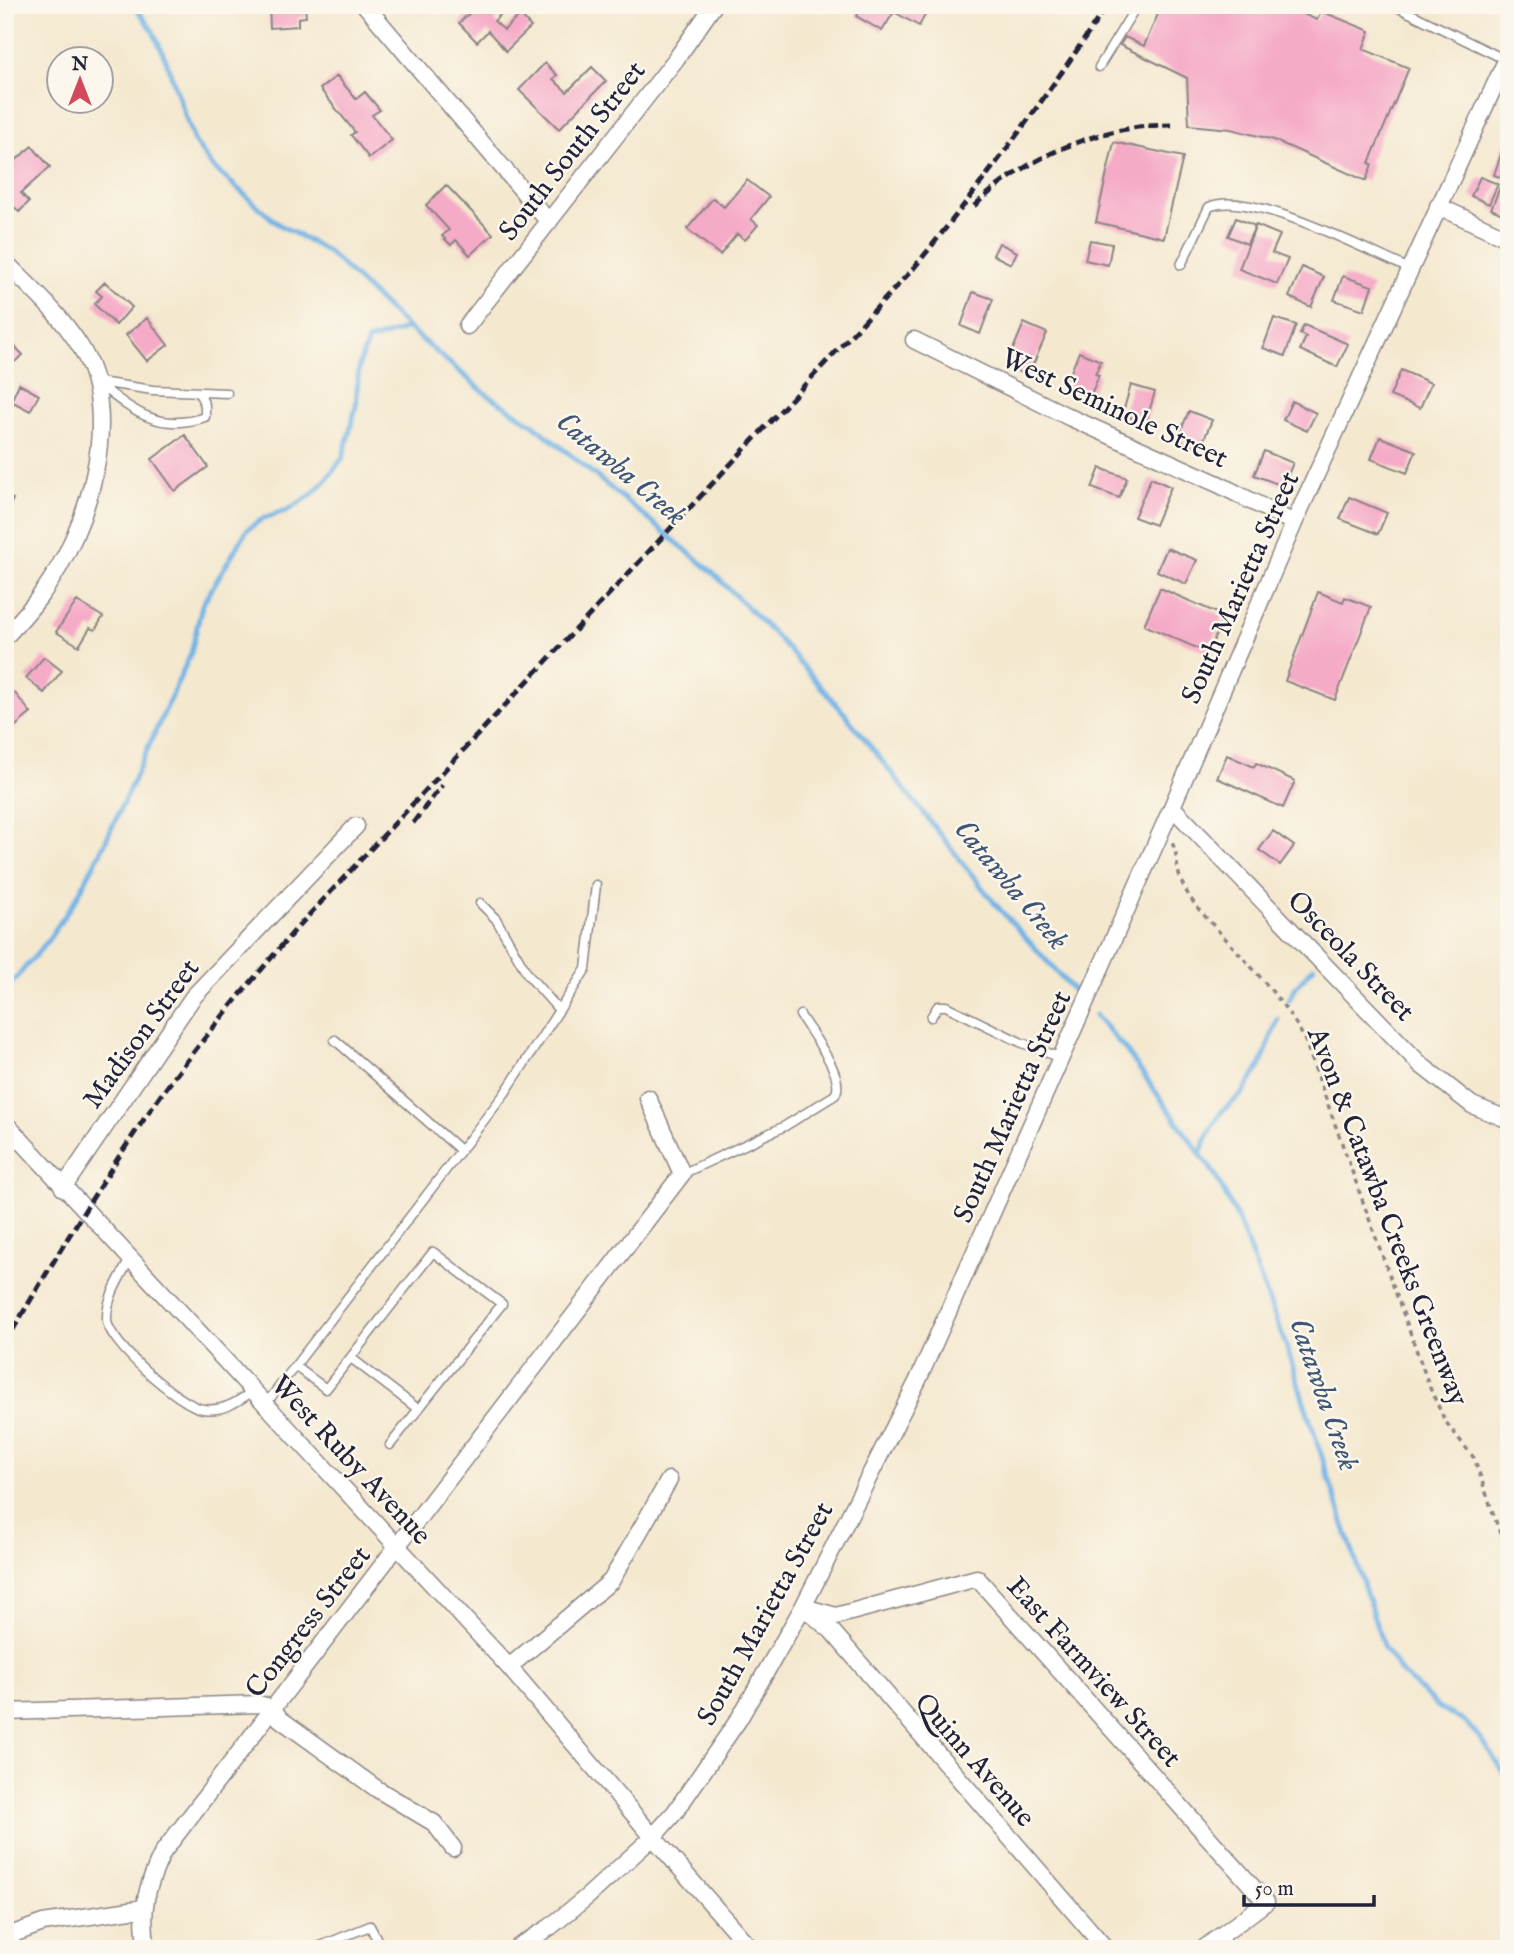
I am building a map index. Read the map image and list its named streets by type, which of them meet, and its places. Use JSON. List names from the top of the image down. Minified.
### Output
{"streets":{"street":["South South Street","West Seminole Street","South Marietta Street","Osceola Street","Madison Street","West Ruby Avenue","Congress Street","East Farmview Street","Quinn Avenue"],"path":["Avon & Catawba Creeks Greenway"]},"crossings":[["West Seminole Street","South Marietta Street"],["South Marietta Street","Osceola Street"],["South Marietta Street","Avon & Catawba Creeks Greenway"],["South Marietta Street","West Ruby Avenue"],["South Marietta Street","East Farmview Street"],["South Marietta Street","Quinn Avenue"],["Madison Street","West Ruby Avenue"],["West Ruby Avenue","Congress Street"],["East Farmview Street","Quinn Avenue"]],"water":["Catawba Creek"],"scale_bar":"50 m","north":"top"}
